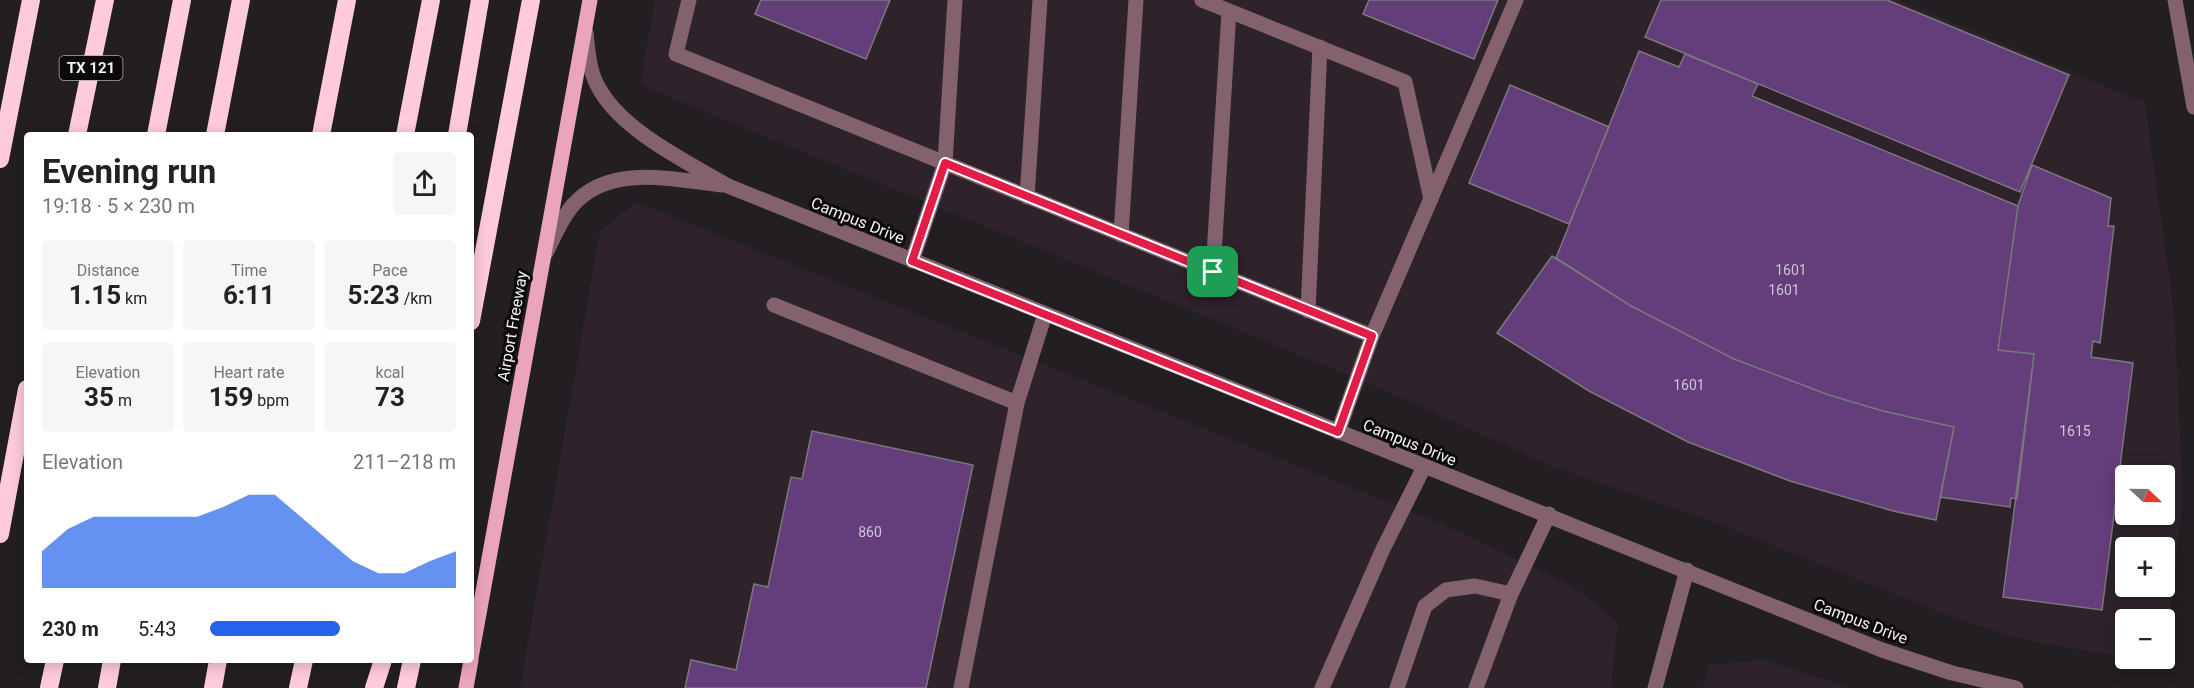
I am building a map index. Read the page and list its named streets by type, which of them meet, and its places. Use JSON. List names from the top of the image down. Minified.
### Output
{"streets":{"highway":["TX 121"],"main road":["Airport Freeway"],"street":["Campus Drive"]},"crossings":[["Campus Drive","Airport Freeway"]],"house_numbers":["1601","1601","1601","1615","860"],"north":"right","page":{"heading":["Evening run","19:18 · 5 × 230 m"],"stats":[["Distance","1.15 km"],["Time","6:11"],["Pace","5:23 /km"],["Elevation","35 m"],["Heart rate","159 bpm"],["kcal","73"]],"chart":["Elevation","211–218 m"],"map_buttons":["+","−"],"list":[{"name":"230 m","note":"5:43"}]}}
